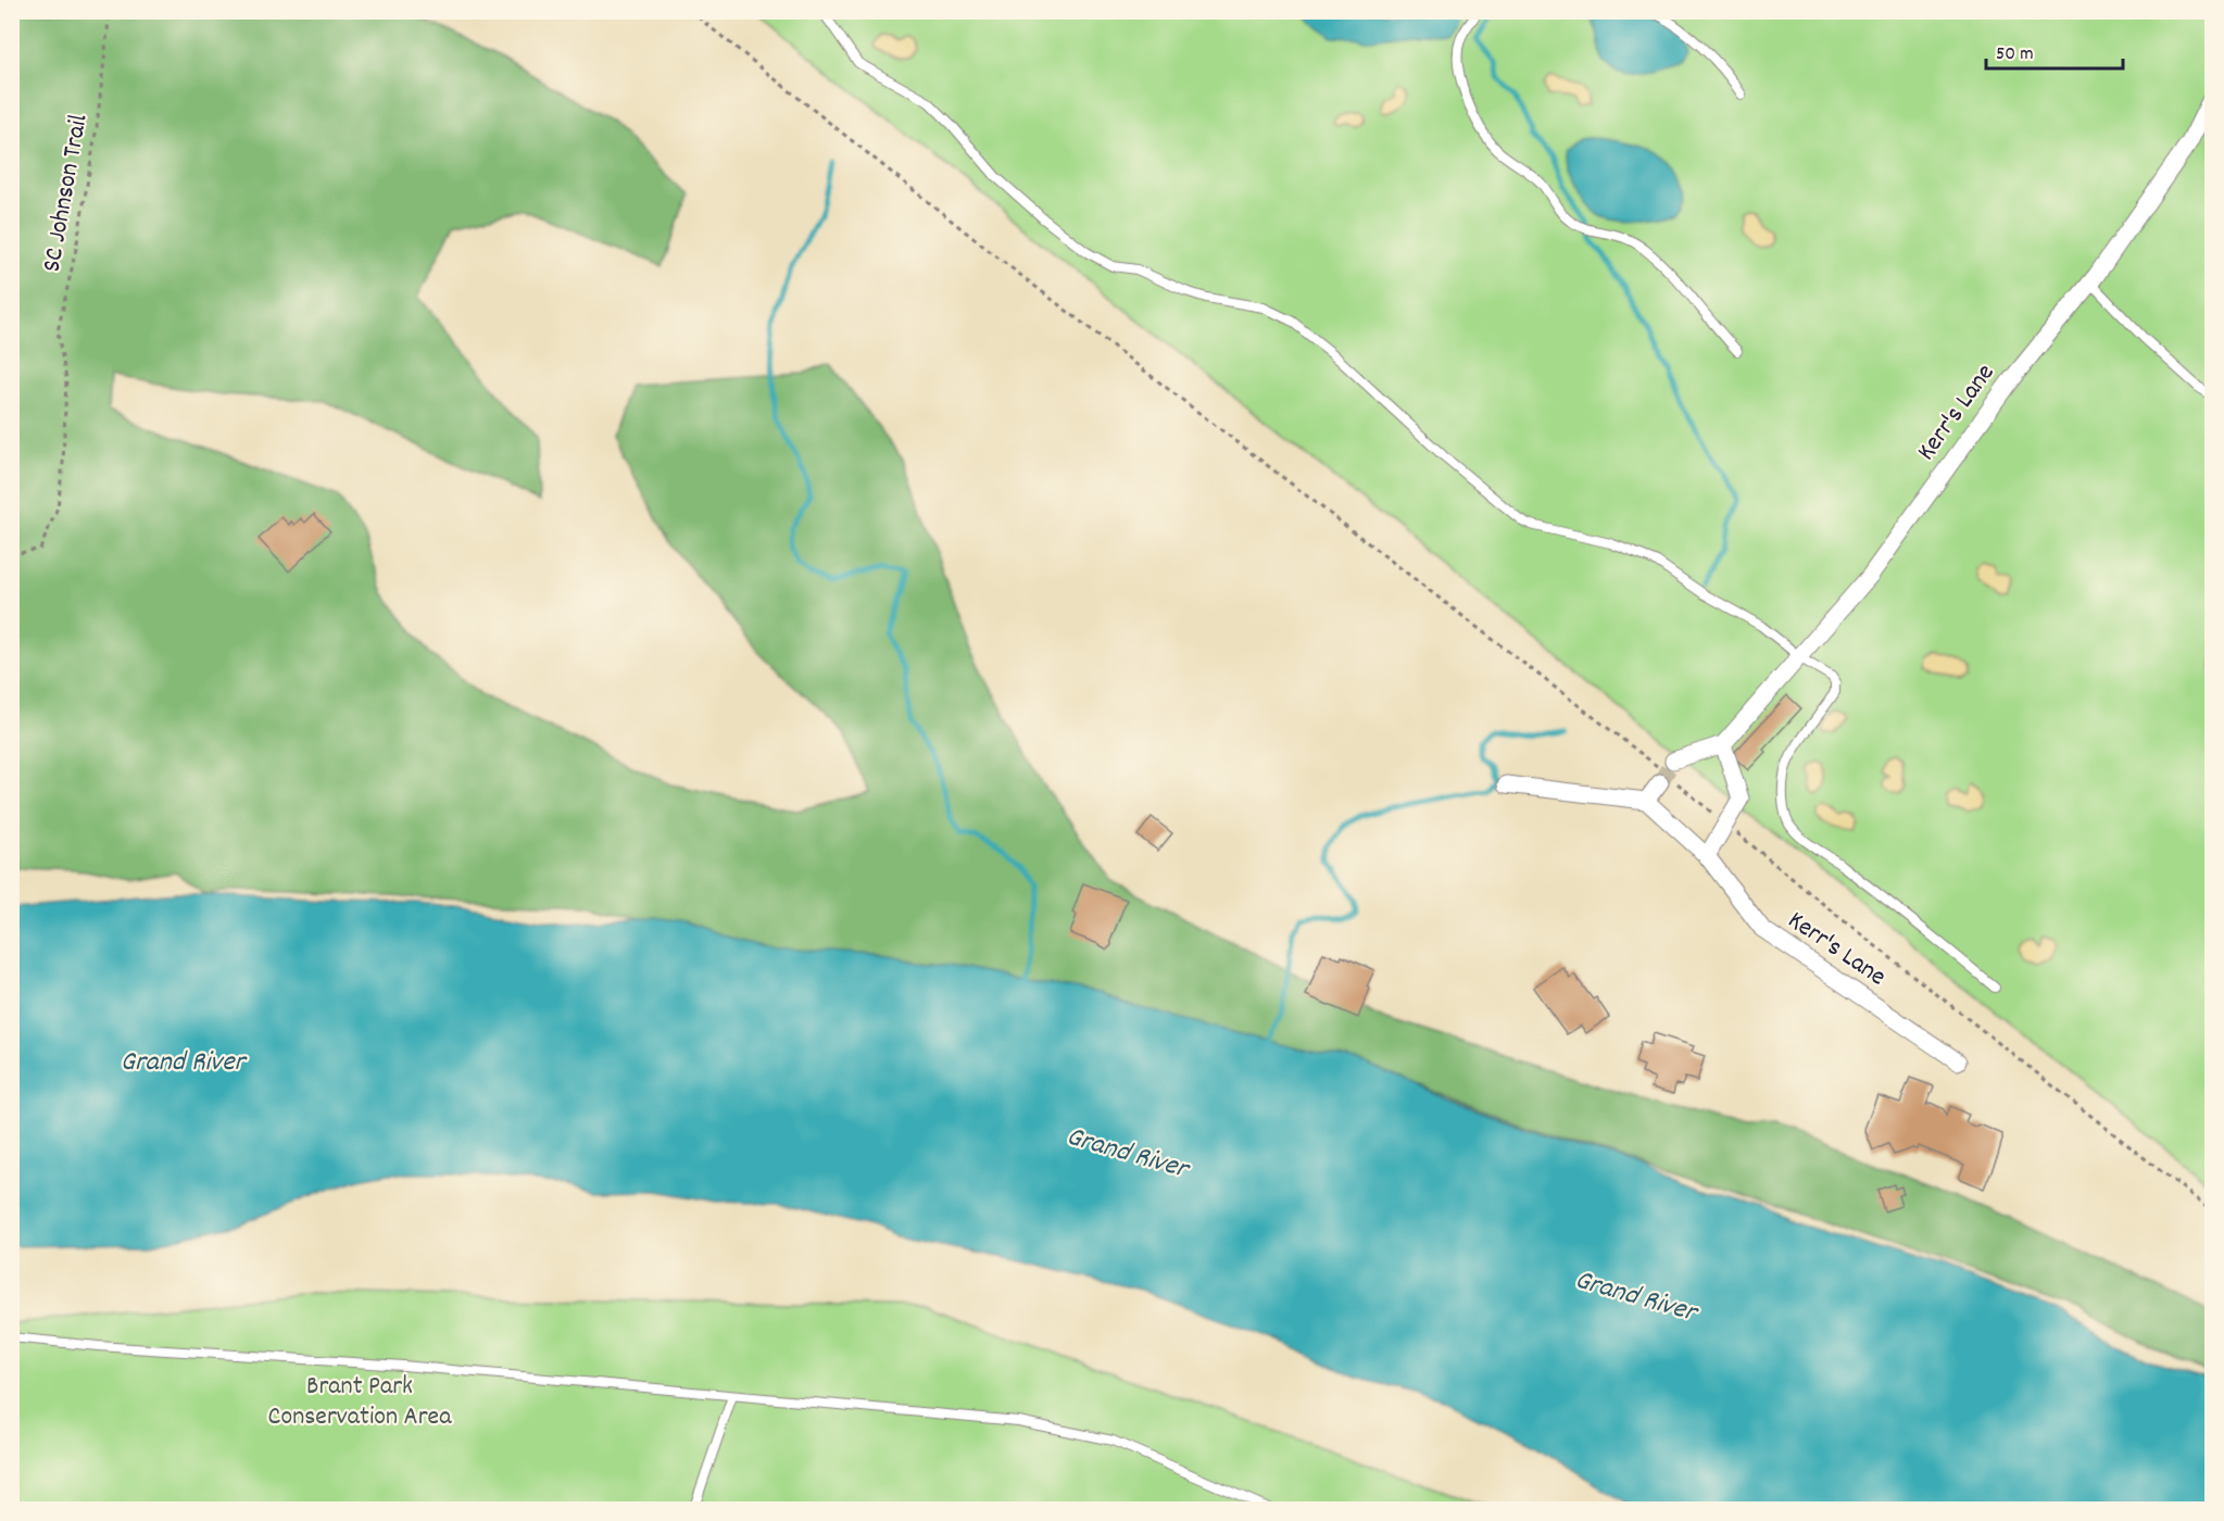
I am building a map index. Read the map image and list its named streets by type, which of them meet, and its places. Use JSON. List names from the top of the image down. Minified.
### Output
{"streets":{"street":["Kerr's Lane"],"path":["SC Johnson Trail"]},"water":["Grand River"],"parks":["Brant Park Conservation Area"],"scale_bar":"50 m"}
